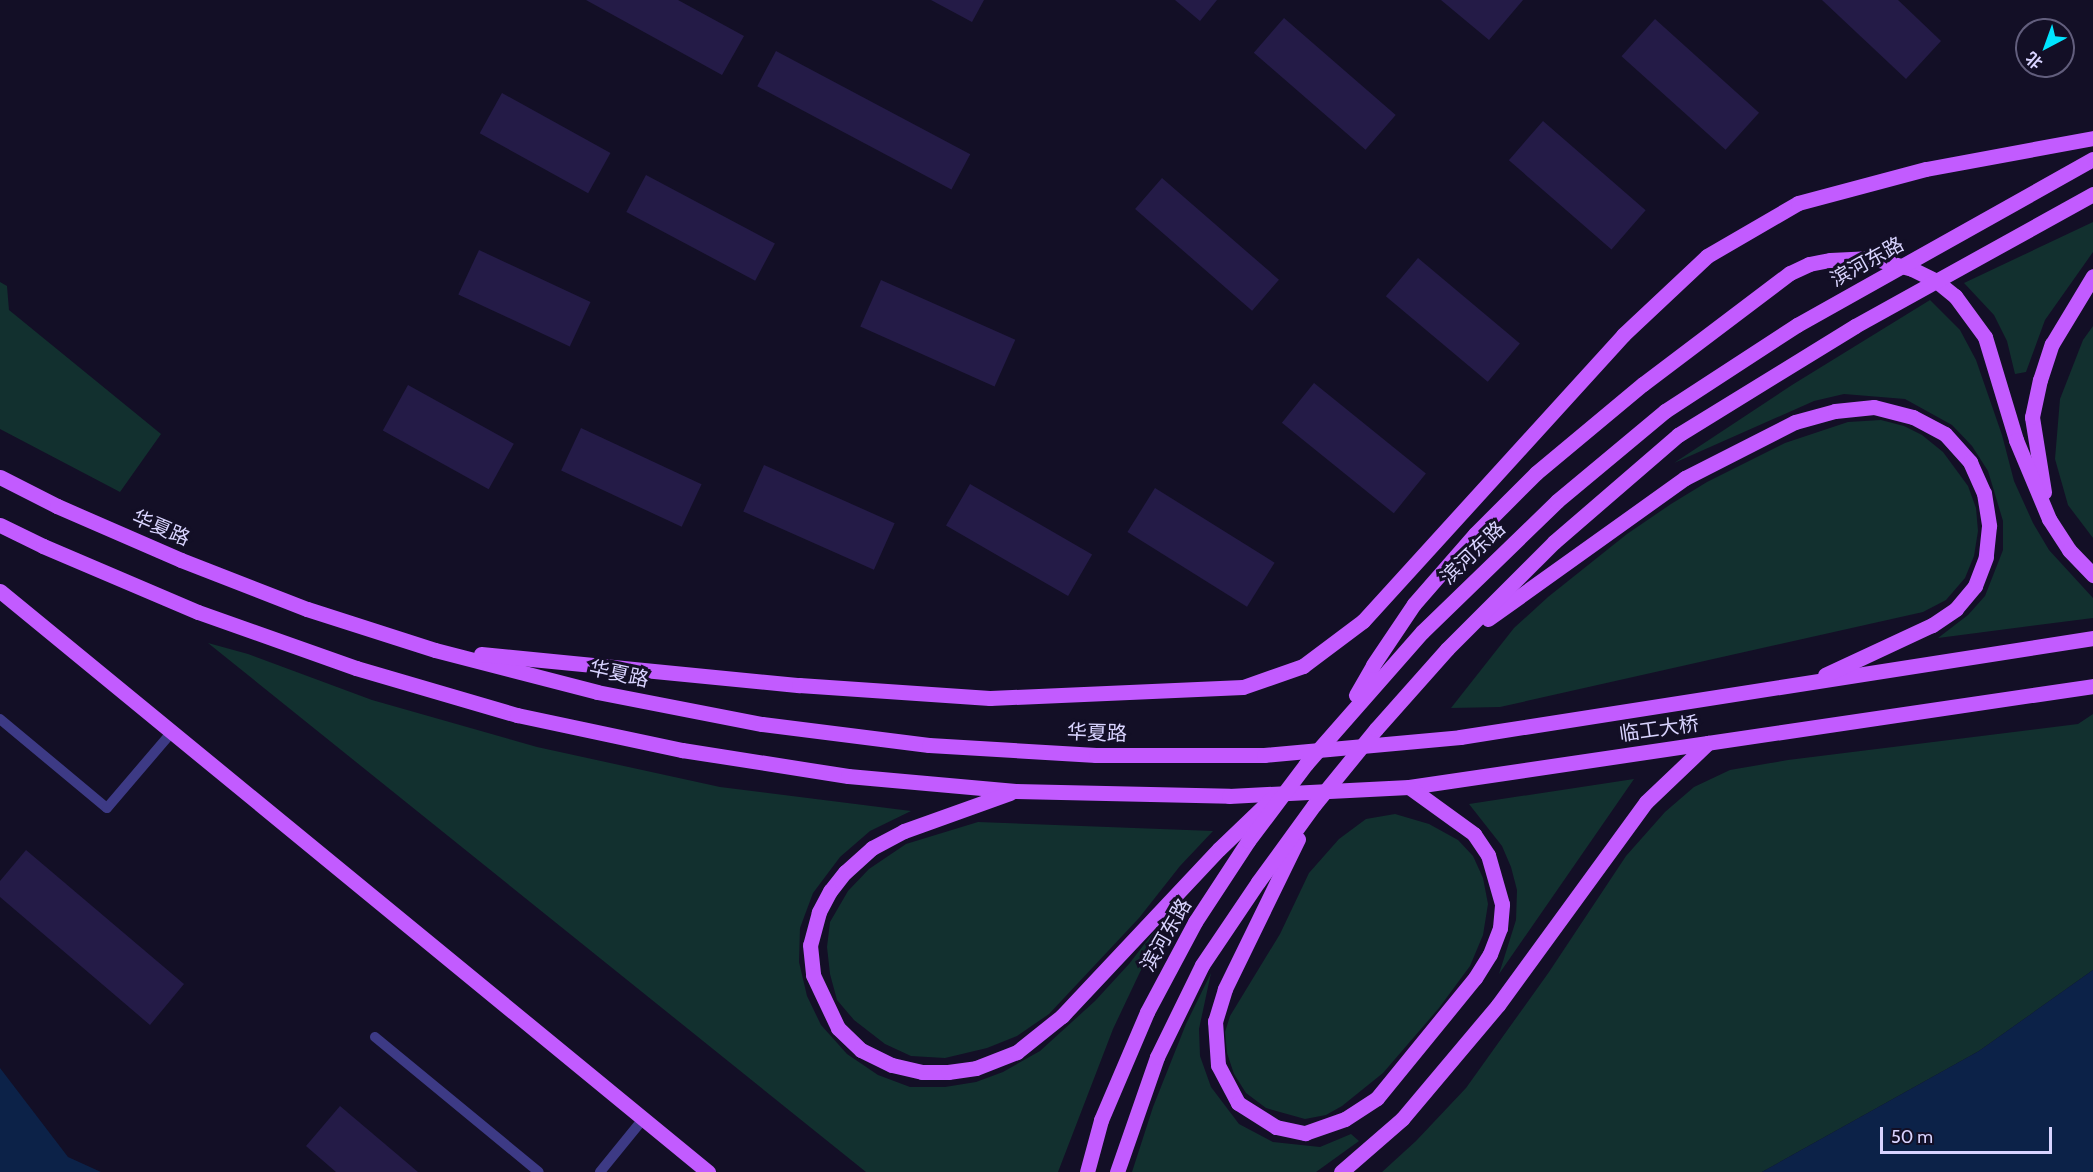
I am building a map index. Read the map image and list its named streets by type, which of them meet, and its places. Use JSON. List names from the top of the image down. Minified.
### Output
{"streets":{"main road":["滨河东路","华夏路","临工大桥"]},"crossings":[["华夏路","临工大桥"]],"scale_bar":"50 m","north":"bottom left"}
